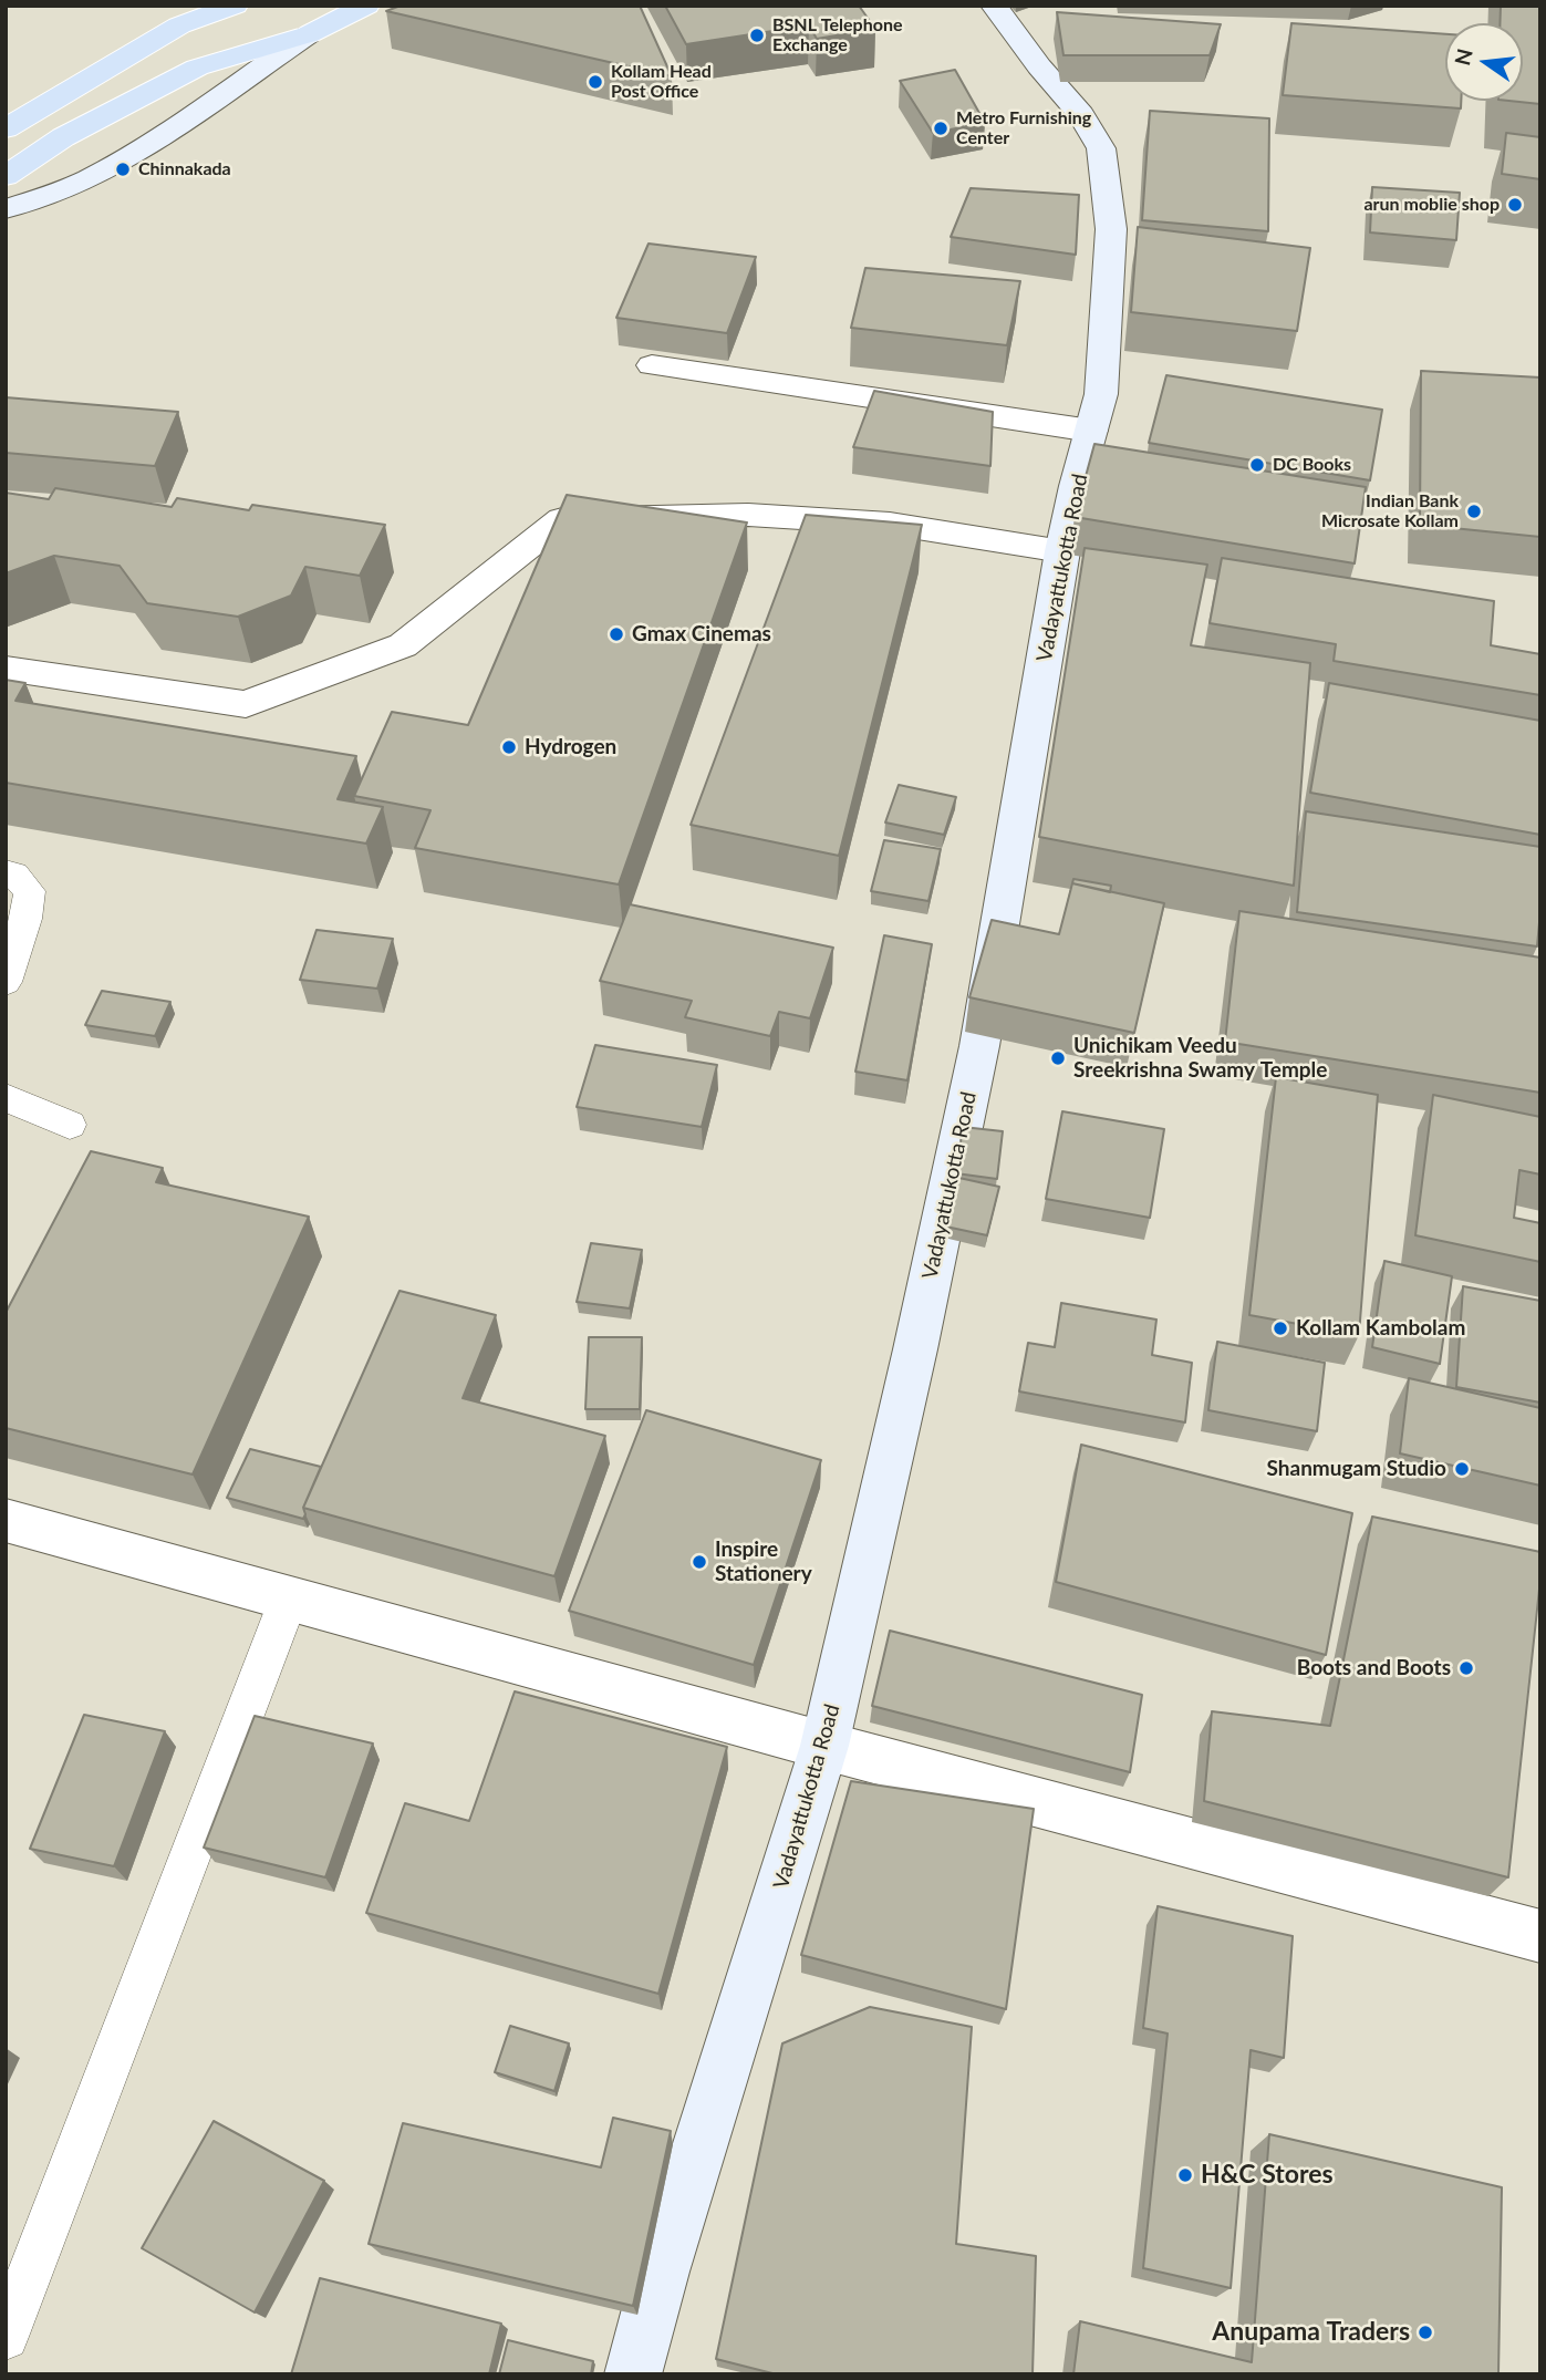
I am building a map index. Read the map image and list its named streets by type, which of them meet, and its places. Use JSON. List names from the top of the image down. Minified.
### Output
{"streets":{"street":["Vadayattukotta Road"]},"places":["BSNL Telephone Exchange","Kollam Head Post Office","Metro Furnishing Center","Chinnakada","arun moblie shop","DC Books","Indian Bank Microsate Kollam","Gmax Cinemas","Hydrogen","Unichikam Veedu Sreekrishna Swamy Temple","Kollam Kambolam","Shanmugam Studio","Inspire Stationery","Boots and Boots","H&C Stores","Anupama Traders"],"north":"left"}
